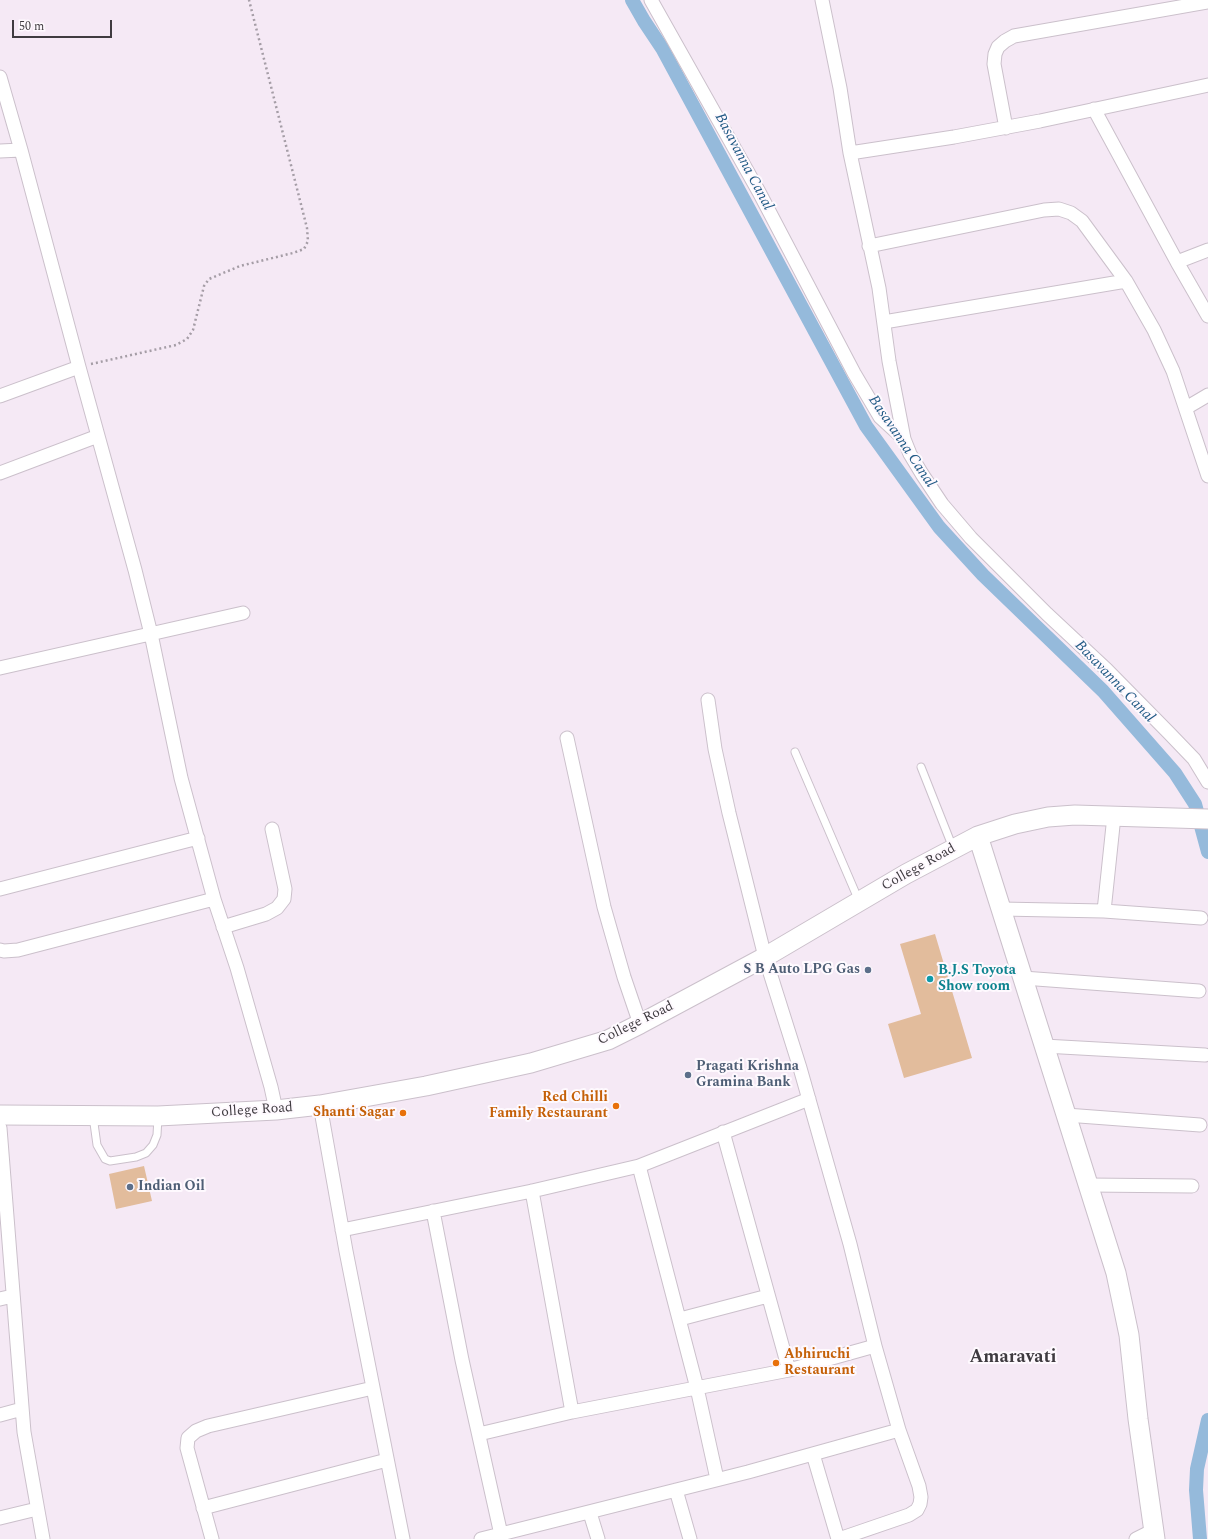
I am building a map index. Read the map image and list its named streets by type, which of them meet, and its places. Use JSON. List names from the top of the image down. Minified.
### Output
{"streets":{"main road":["College Road"]},"districts":["Amaravati"],"water":["Basavanna Canal"],"places":["S B Auto LPG Gas","B.J.S Toyota Show room","Pragati Krishna Gramina Bank","Red Chilli Family Restaurant","Shanti Sagar","Indian Oil","Abhiruchi Restaurant"],"scale_bar":"50 m"}
